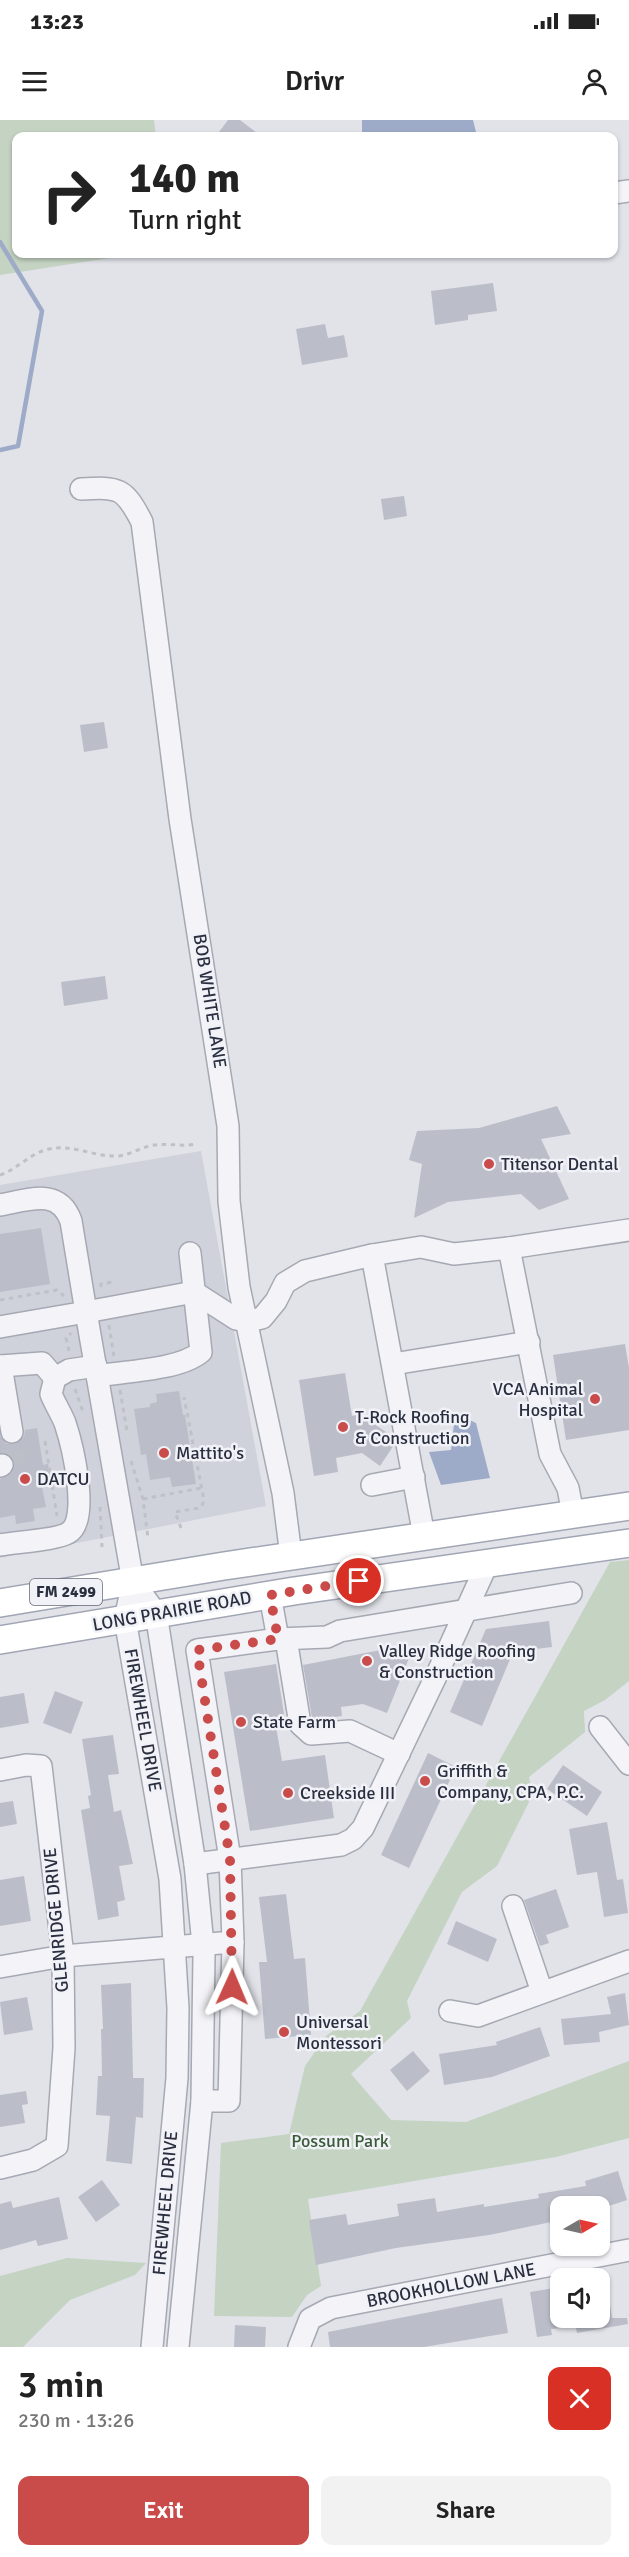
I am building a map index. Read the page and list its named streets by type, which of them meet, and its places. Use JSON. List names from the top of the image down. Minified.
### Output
{"streets":{"main road":["FM 2499","LONG PRAIRIE ROAD"],"street":["BOB WHITE LANE","FIREWHEEL DRIVE","GLENRIDGE DRIVE","BROOKHOLLOW LANE"]},"crossings":[["BOB WHITE LANE","LONG PRAIRIE ROAD"],["LONG PRAIRIE ROAD","FIREWHEEL DRIVE"]],"parks":["Possum Park"],"places":["Titensor Dental","VCA Animal Hospital","T-Rock Roofing & Construction","Mattito's","DATCU","Valley Ridge Roofing & Construction","State Farm","Griffith & Company, CPA, P.C.","Creekside III","Universal Montessori"],"north":"right","page":{"status":"13:23","header":"Drivr","turn":["140 m","Turn right"],"heading":["3 min","230 m · 13:26"],"buttons":["Exit","Share"]}}
